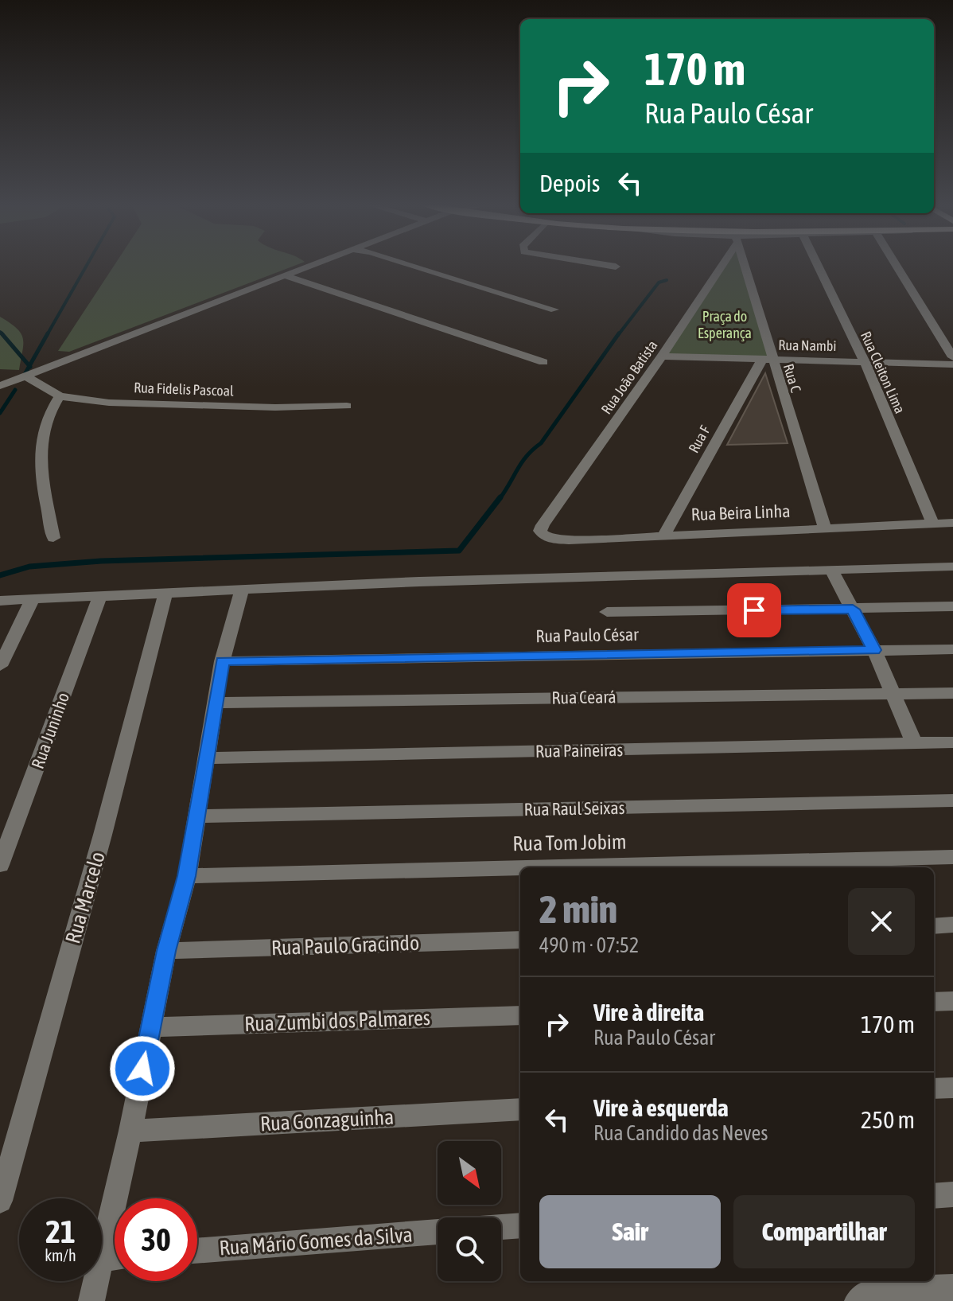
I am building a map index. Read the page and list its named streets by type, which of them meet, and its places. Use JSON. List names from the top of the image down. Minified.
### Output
{"streets":{"street":["Rua Nambi","Rua Cleiton Lima","Rua Joāo Batista","Rua C","Rua Fidelis Pascoal","Rua F","Rua Beira Linha","Rua Paulo César","Rua Ceará","Rua Juninho","Rua Paineiras","Rua Raul Seixas","Rua Tom Jobim","Rua Marcelo","Rua Paulo Gracindo","Rua Zumbi dos Palmares","Rua Gonzaguinha","Rua Mário Gomes da Silva"]},"crossings":[["Rua Nambi","Rua Cleiton Lima"],["Rua Nambi","Rua Joāo Batista"],["Rua Nambi","Rua C"],["Rua Nambi","Rua F"],["Rua Cleiton Lima","Rua Beira Linha"],["Rua Joāo Batista","Rua Beira Linha"],["Rua C","Rua F"],["Rua C","Rua Beira Linha"],["Rua F","Rua Beira Linha"]],"parks":["Praça do Esperança"],"north":"bottom right","page":{"turn":["170 m","Rua Paulo César"],"then":"Depois","heading":["2 min","490 m · 07:52"],"list":[{"name":"Vire à direita","note":"Rua Paulo César","value":"170 m"},{"name":"Vire à esquerda","note":"Rua Candido das Neves","value":"250 m"}],"buttons":["Sair","Compartilhar"],"speed":"21 km/h","limit":"30"}}
